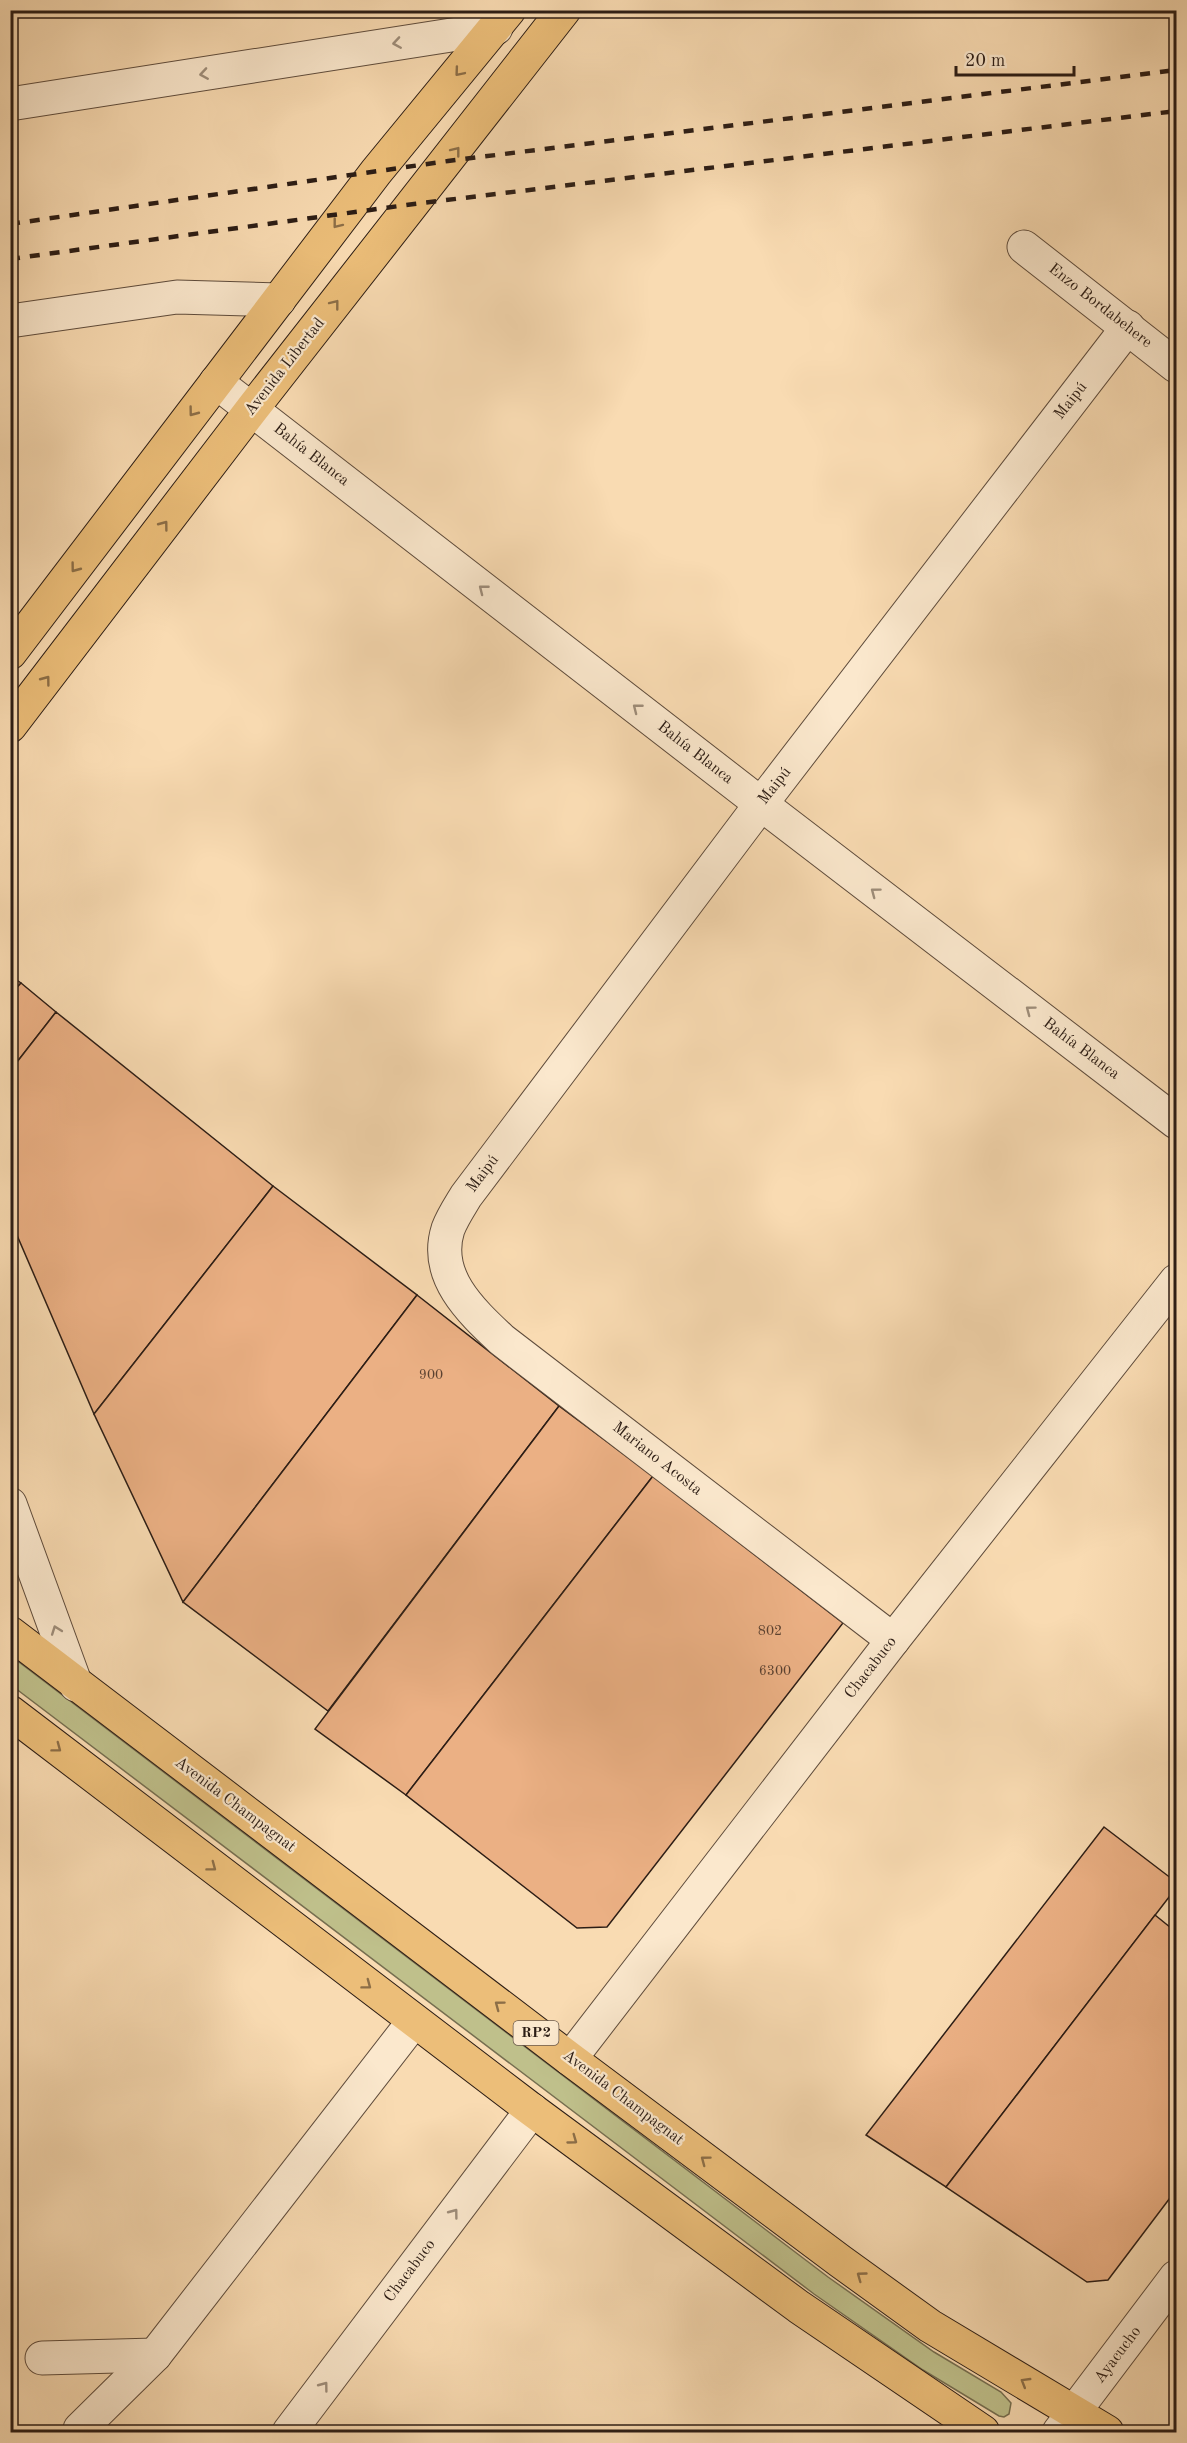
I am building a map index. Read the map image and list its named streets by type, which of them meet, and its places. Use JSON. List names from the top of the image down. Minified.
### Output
{"streets":{"main road":["Avenida Libertad","Avenida Champagnat","RP2"],"street":["Enzo Bordabehere","Maipú","Bahía Blanca","Mariano Acosta","Chacabuco","Ayacucho"]},"crossings":[["Enzo Bordabehere","Maipú"],["Avenida Libertad","Bahía Blanca"],["Maipú","Bahía Blanca"],["Maipú","Mariano Acosta"],["Mariano Acosta","Chacabuco"],["Chacabuco","Avenida Champagnat"],["Avenida Champagnat","Ayacucho"]],"one_way":["Bahía Blanca"],"house_numbers":["900","802","6300"],"scale_bar":"20 m"}
